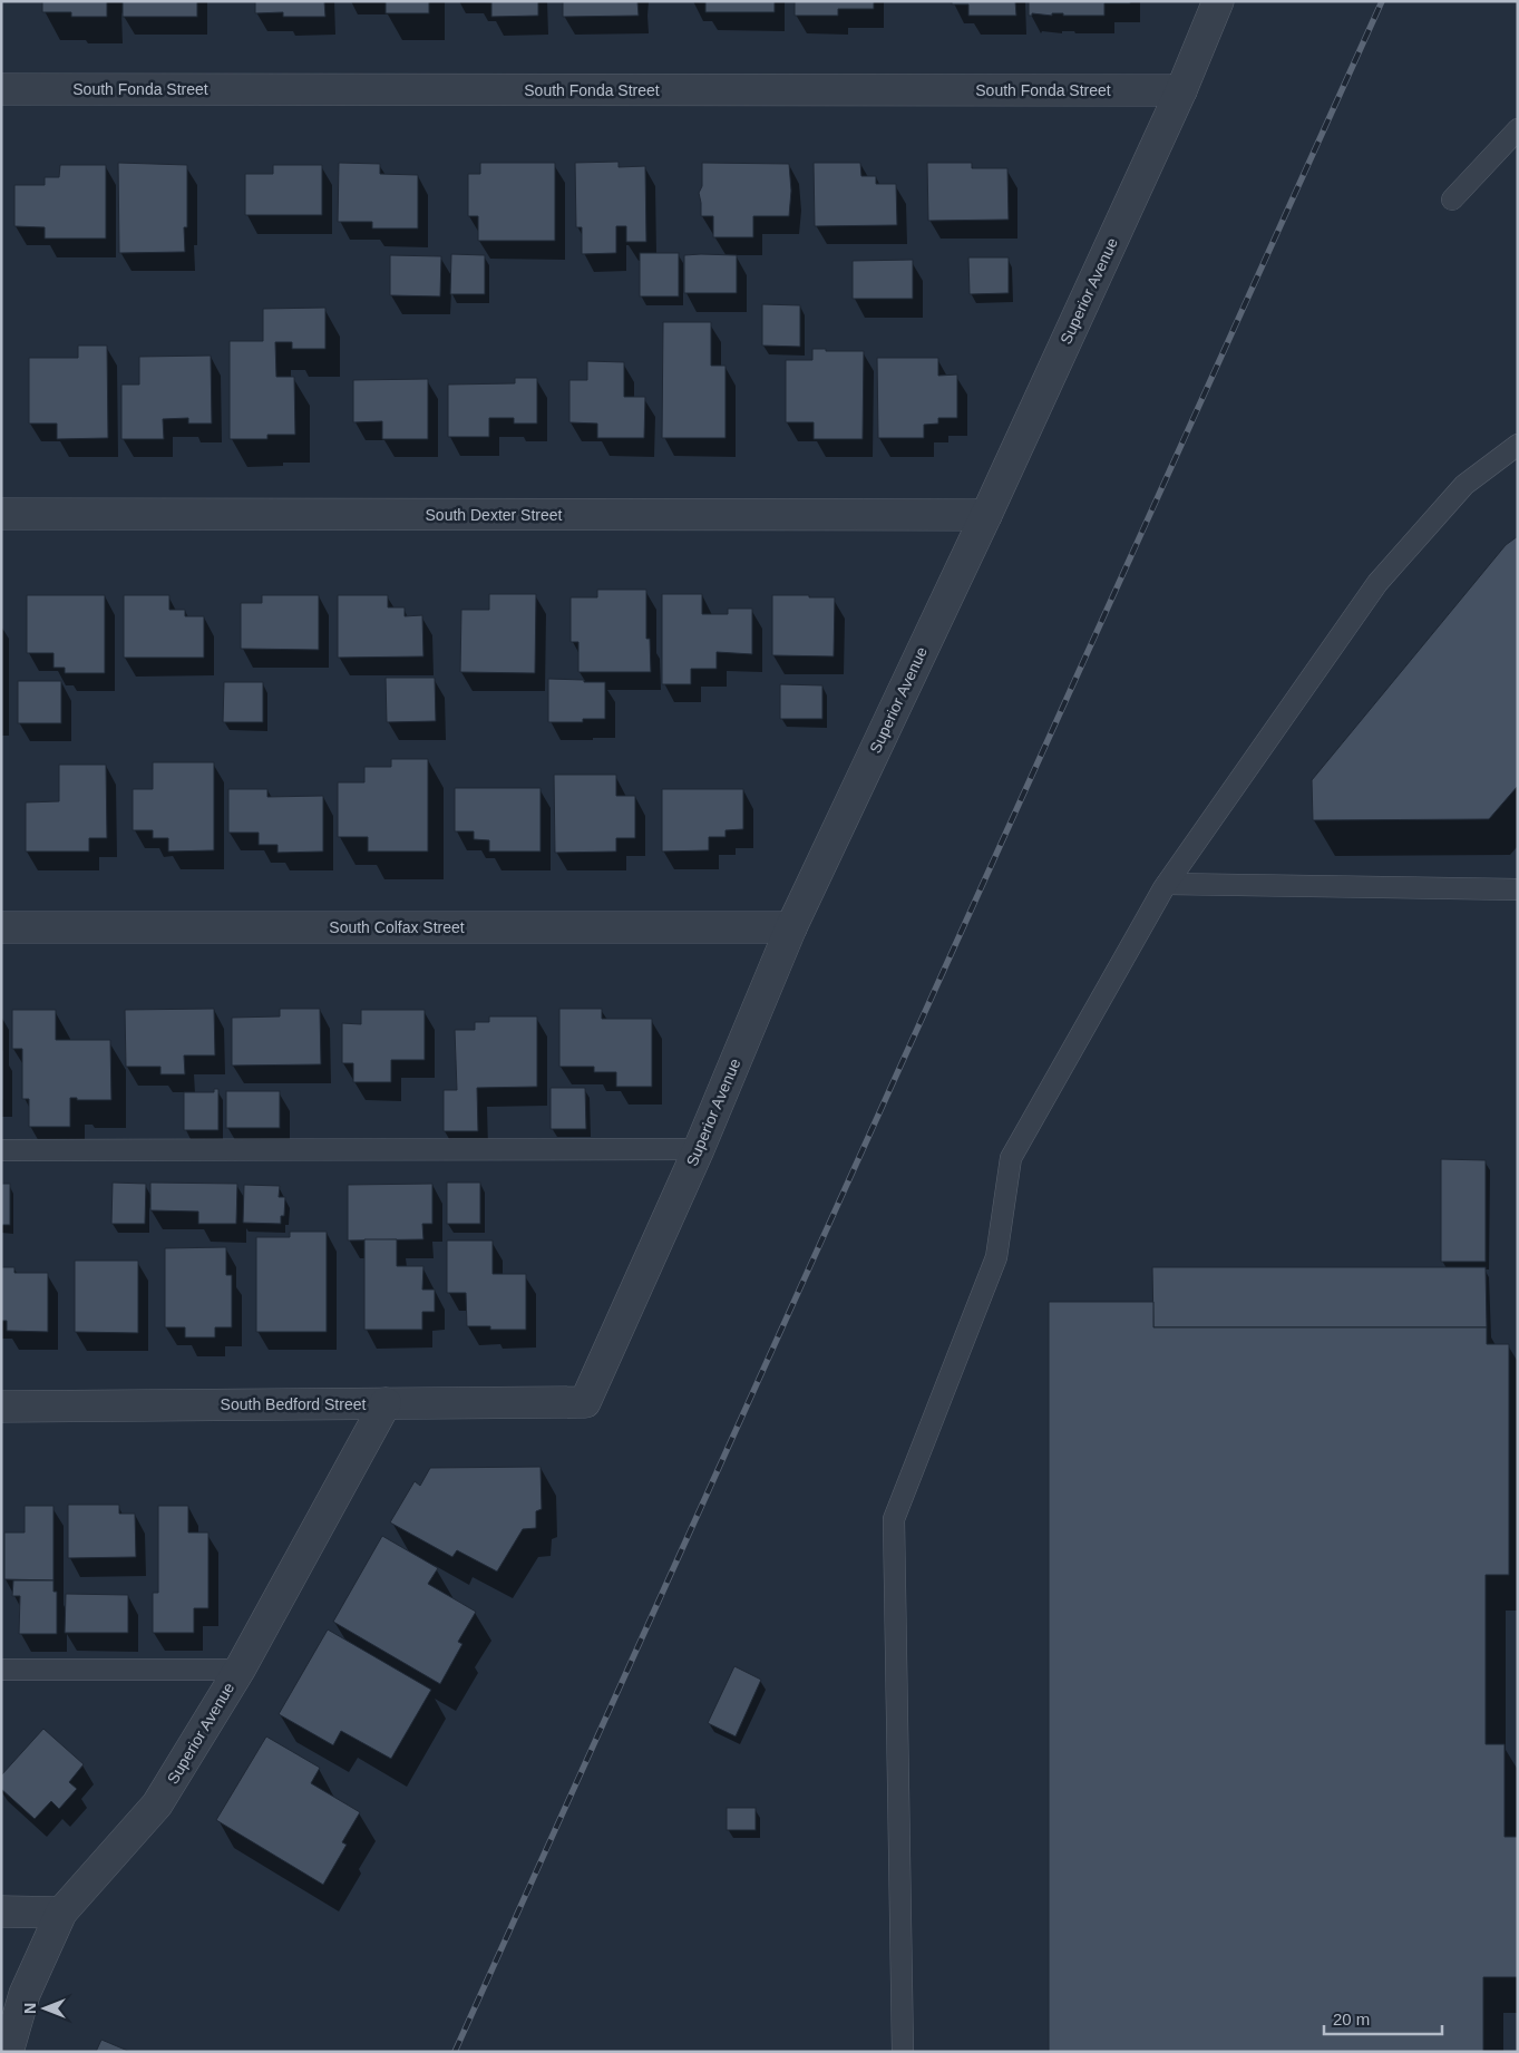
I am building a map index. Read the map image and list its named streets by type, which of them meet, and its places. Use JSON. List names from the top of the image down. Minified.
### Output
{"streets":{"street":["South Fonda Street","Superior Avenue","South Dexter Street","South Colfax Street","South Bedford Street"]},"crossings":[["South Fonda Street","Superior Avenue"],["Superior Avenue","South Dexter Street"],["Superior Avenue","South Colfax Street"],["Superior Avenue","South Bedford Street"]],"scale_bar":"20 m","north":"left"}
